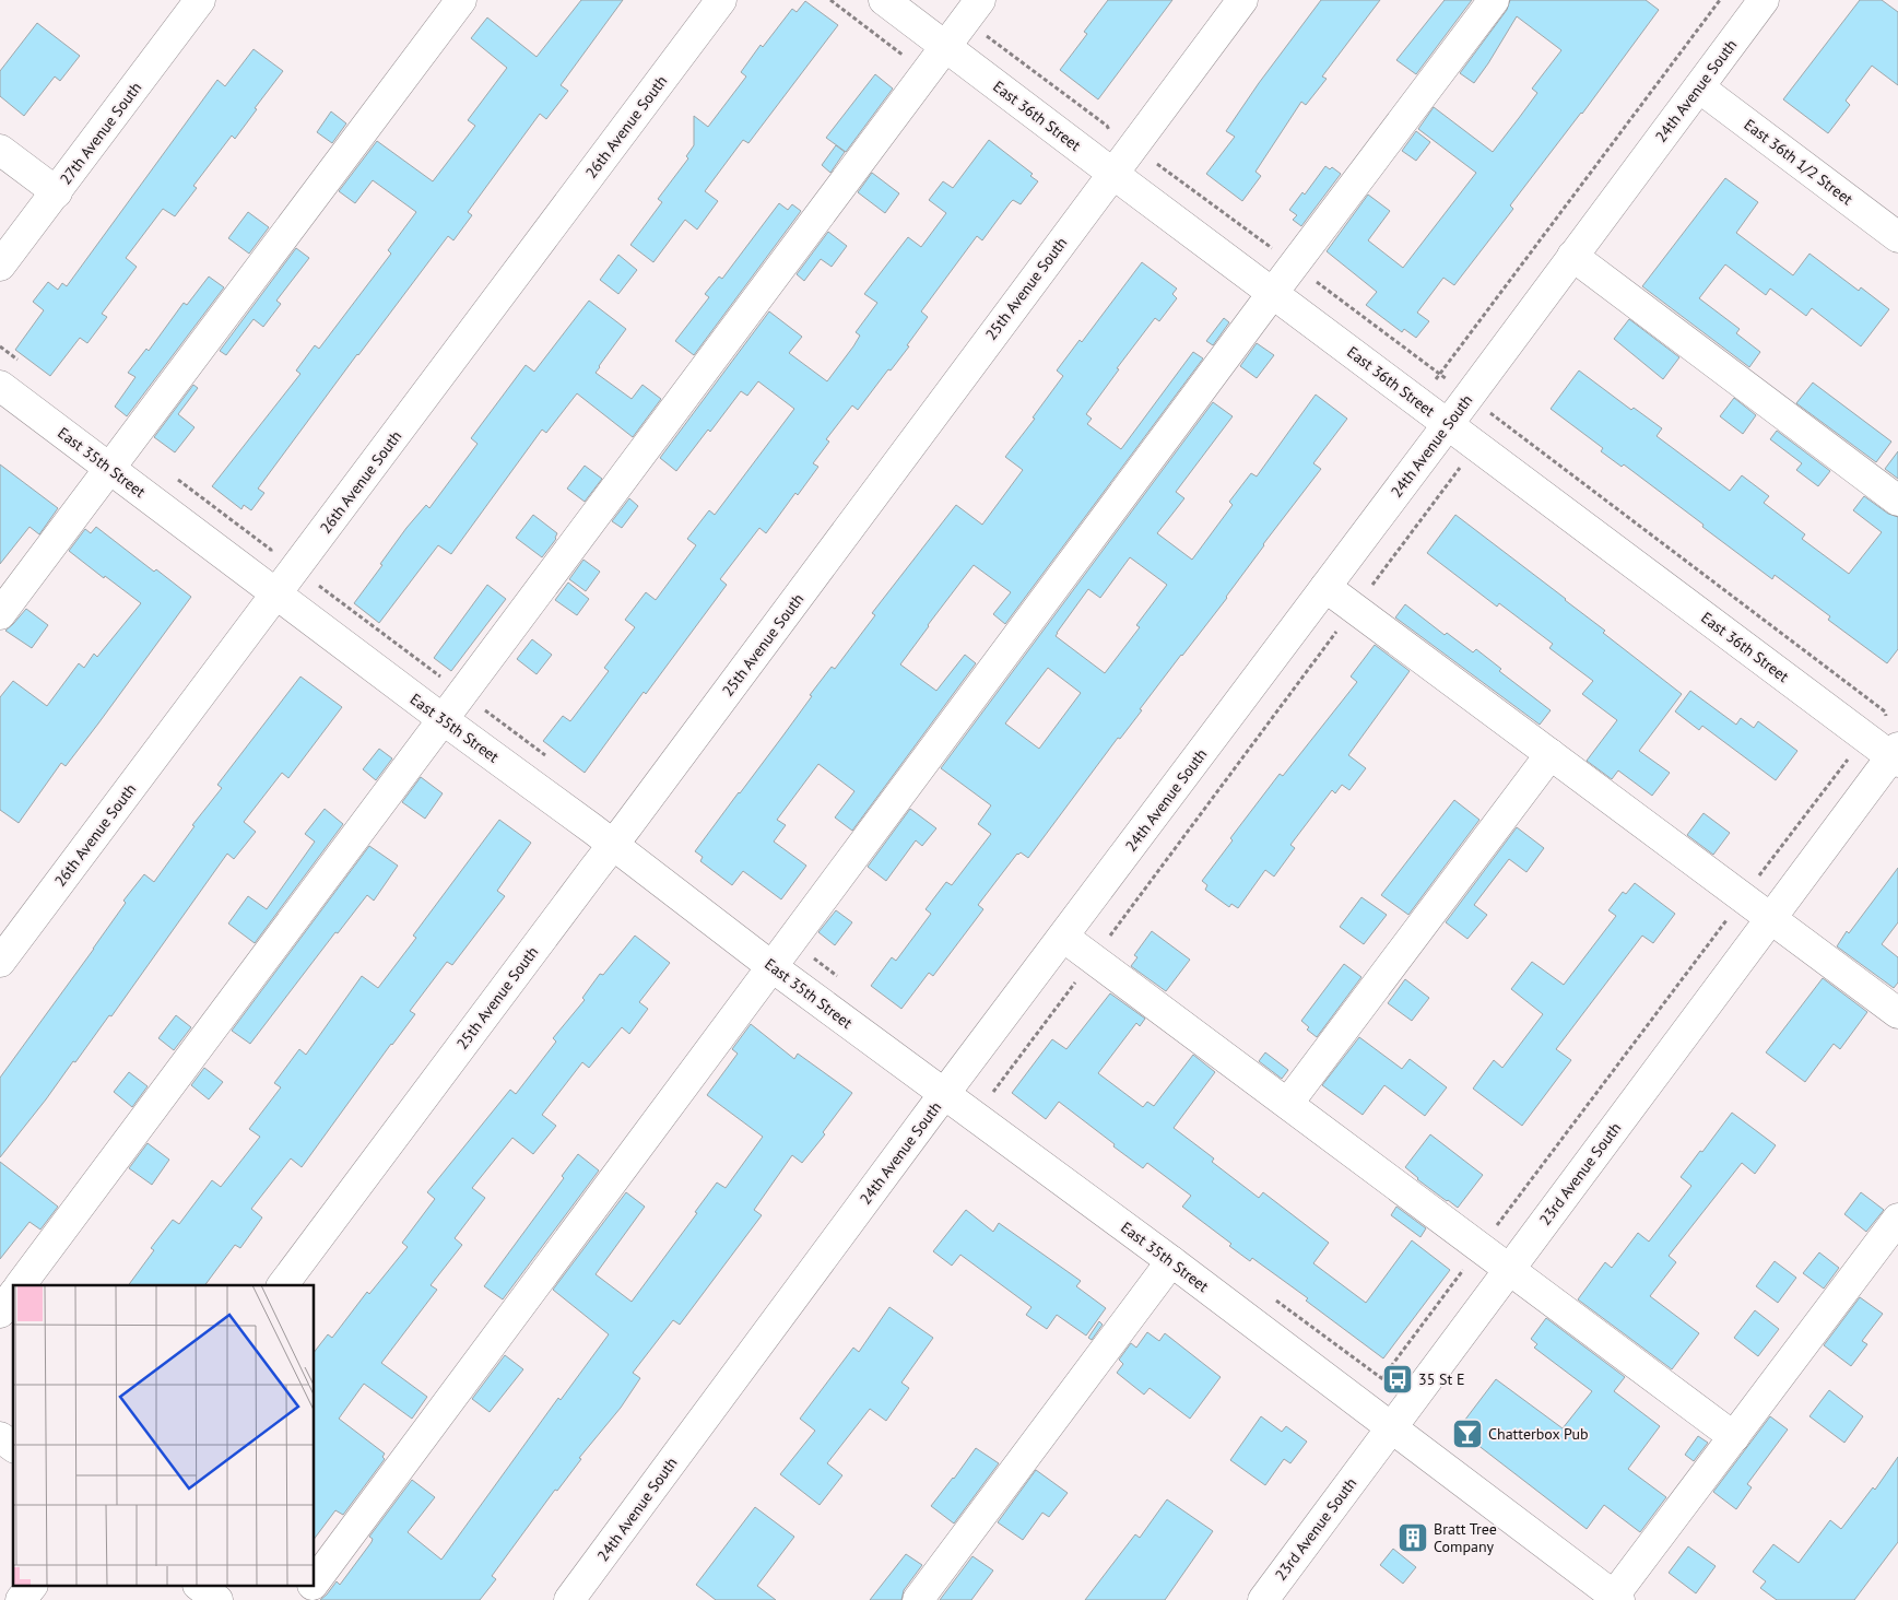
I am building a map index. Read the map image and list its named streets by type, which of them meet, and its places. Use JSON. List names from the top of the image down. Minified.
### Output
{"streets":{"street":["24th Avenue South","East 36th Street","26th Avenue South","27th Avenue South","East 36th 1/2 Street","25th Avenue South","East 35th Street","23rd Avenue South"]},"crossings":[["24th Avenue South","East 36th Street"],["24th Avenue South","East 36th 1/2 Street"],["24th Avenue South","East 35th Street"],["East 36th Street","25th Avenue South"],["East 36th Street","23rd Avenue South"],["26th Avenue South","East 35th Street"],["25th Avenue South","East 35th Street"],["East 35th Street","23rd Avenue South"]],"places":{"bus stop":["35 St E"],"bar":["Chatterbox Pub"],"building":["Bratt Tree Company"]}}
